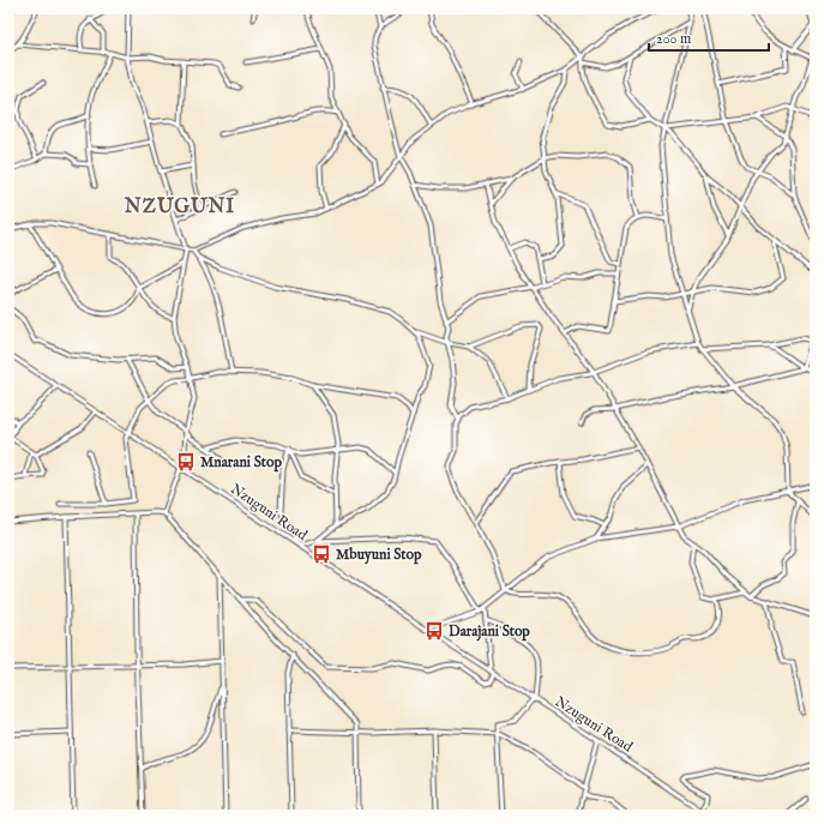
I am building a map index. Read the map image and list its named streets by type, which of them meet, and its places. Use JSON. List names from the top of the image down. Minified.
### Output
{"streets":{"street":["Nzuguni Road"]},"districts":["NZUGUNI"],"places":{"bus stop":["Mnarani Stop","Mbuyuni Stop","Darajani Stop"]},"scale_bar":"200 m"}
